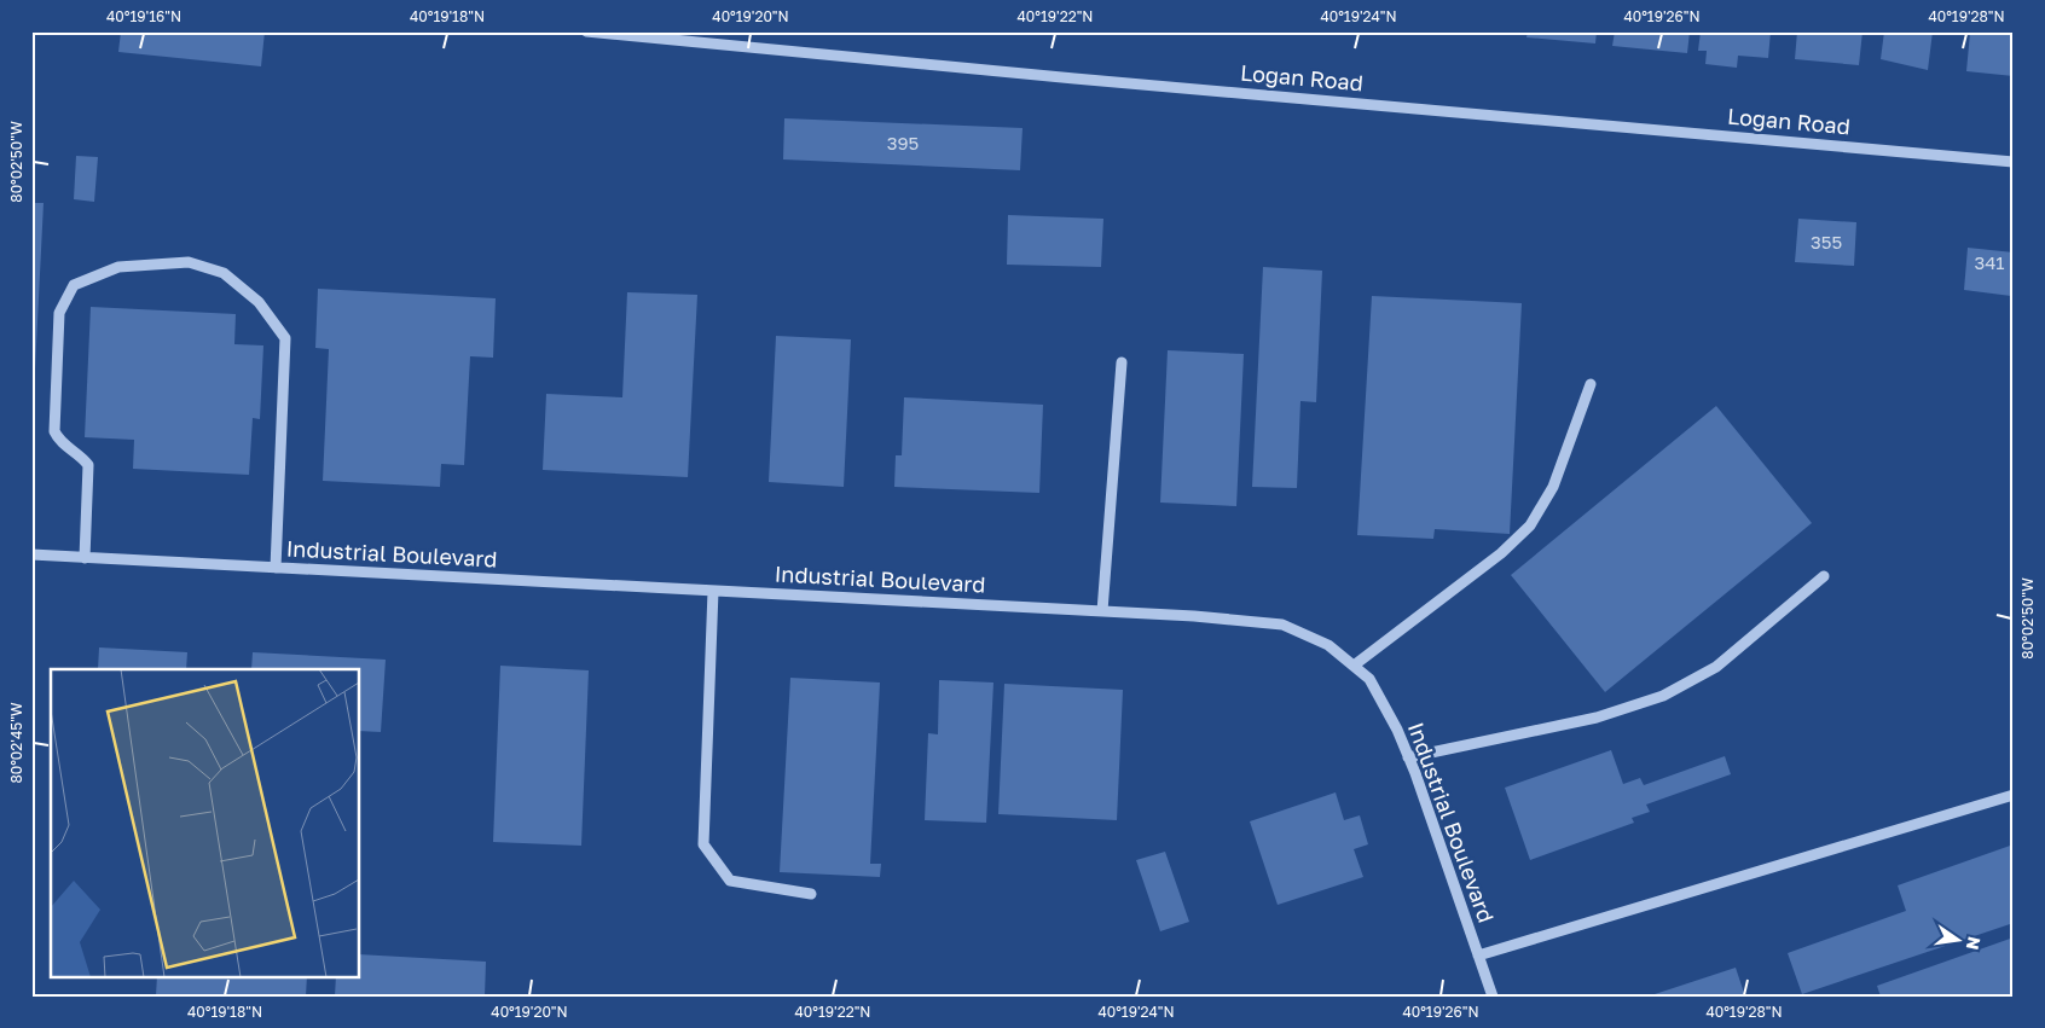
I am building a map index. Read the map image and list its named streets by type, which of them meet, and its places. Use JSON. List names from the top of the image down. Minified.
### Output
{"streets":{"street":["Logan Road","Industrial Boulevard"]},"house_numbers":["395","355","341"],"north":"right","coordinates":["40°19'16\"N","40°19'18\"N","40°19'20\"N","40°19'22\"N","40°19'24\"N","40°19'26\"N","40°19'28\"N","80°02'50\"W","80°02'45\"W"]}
